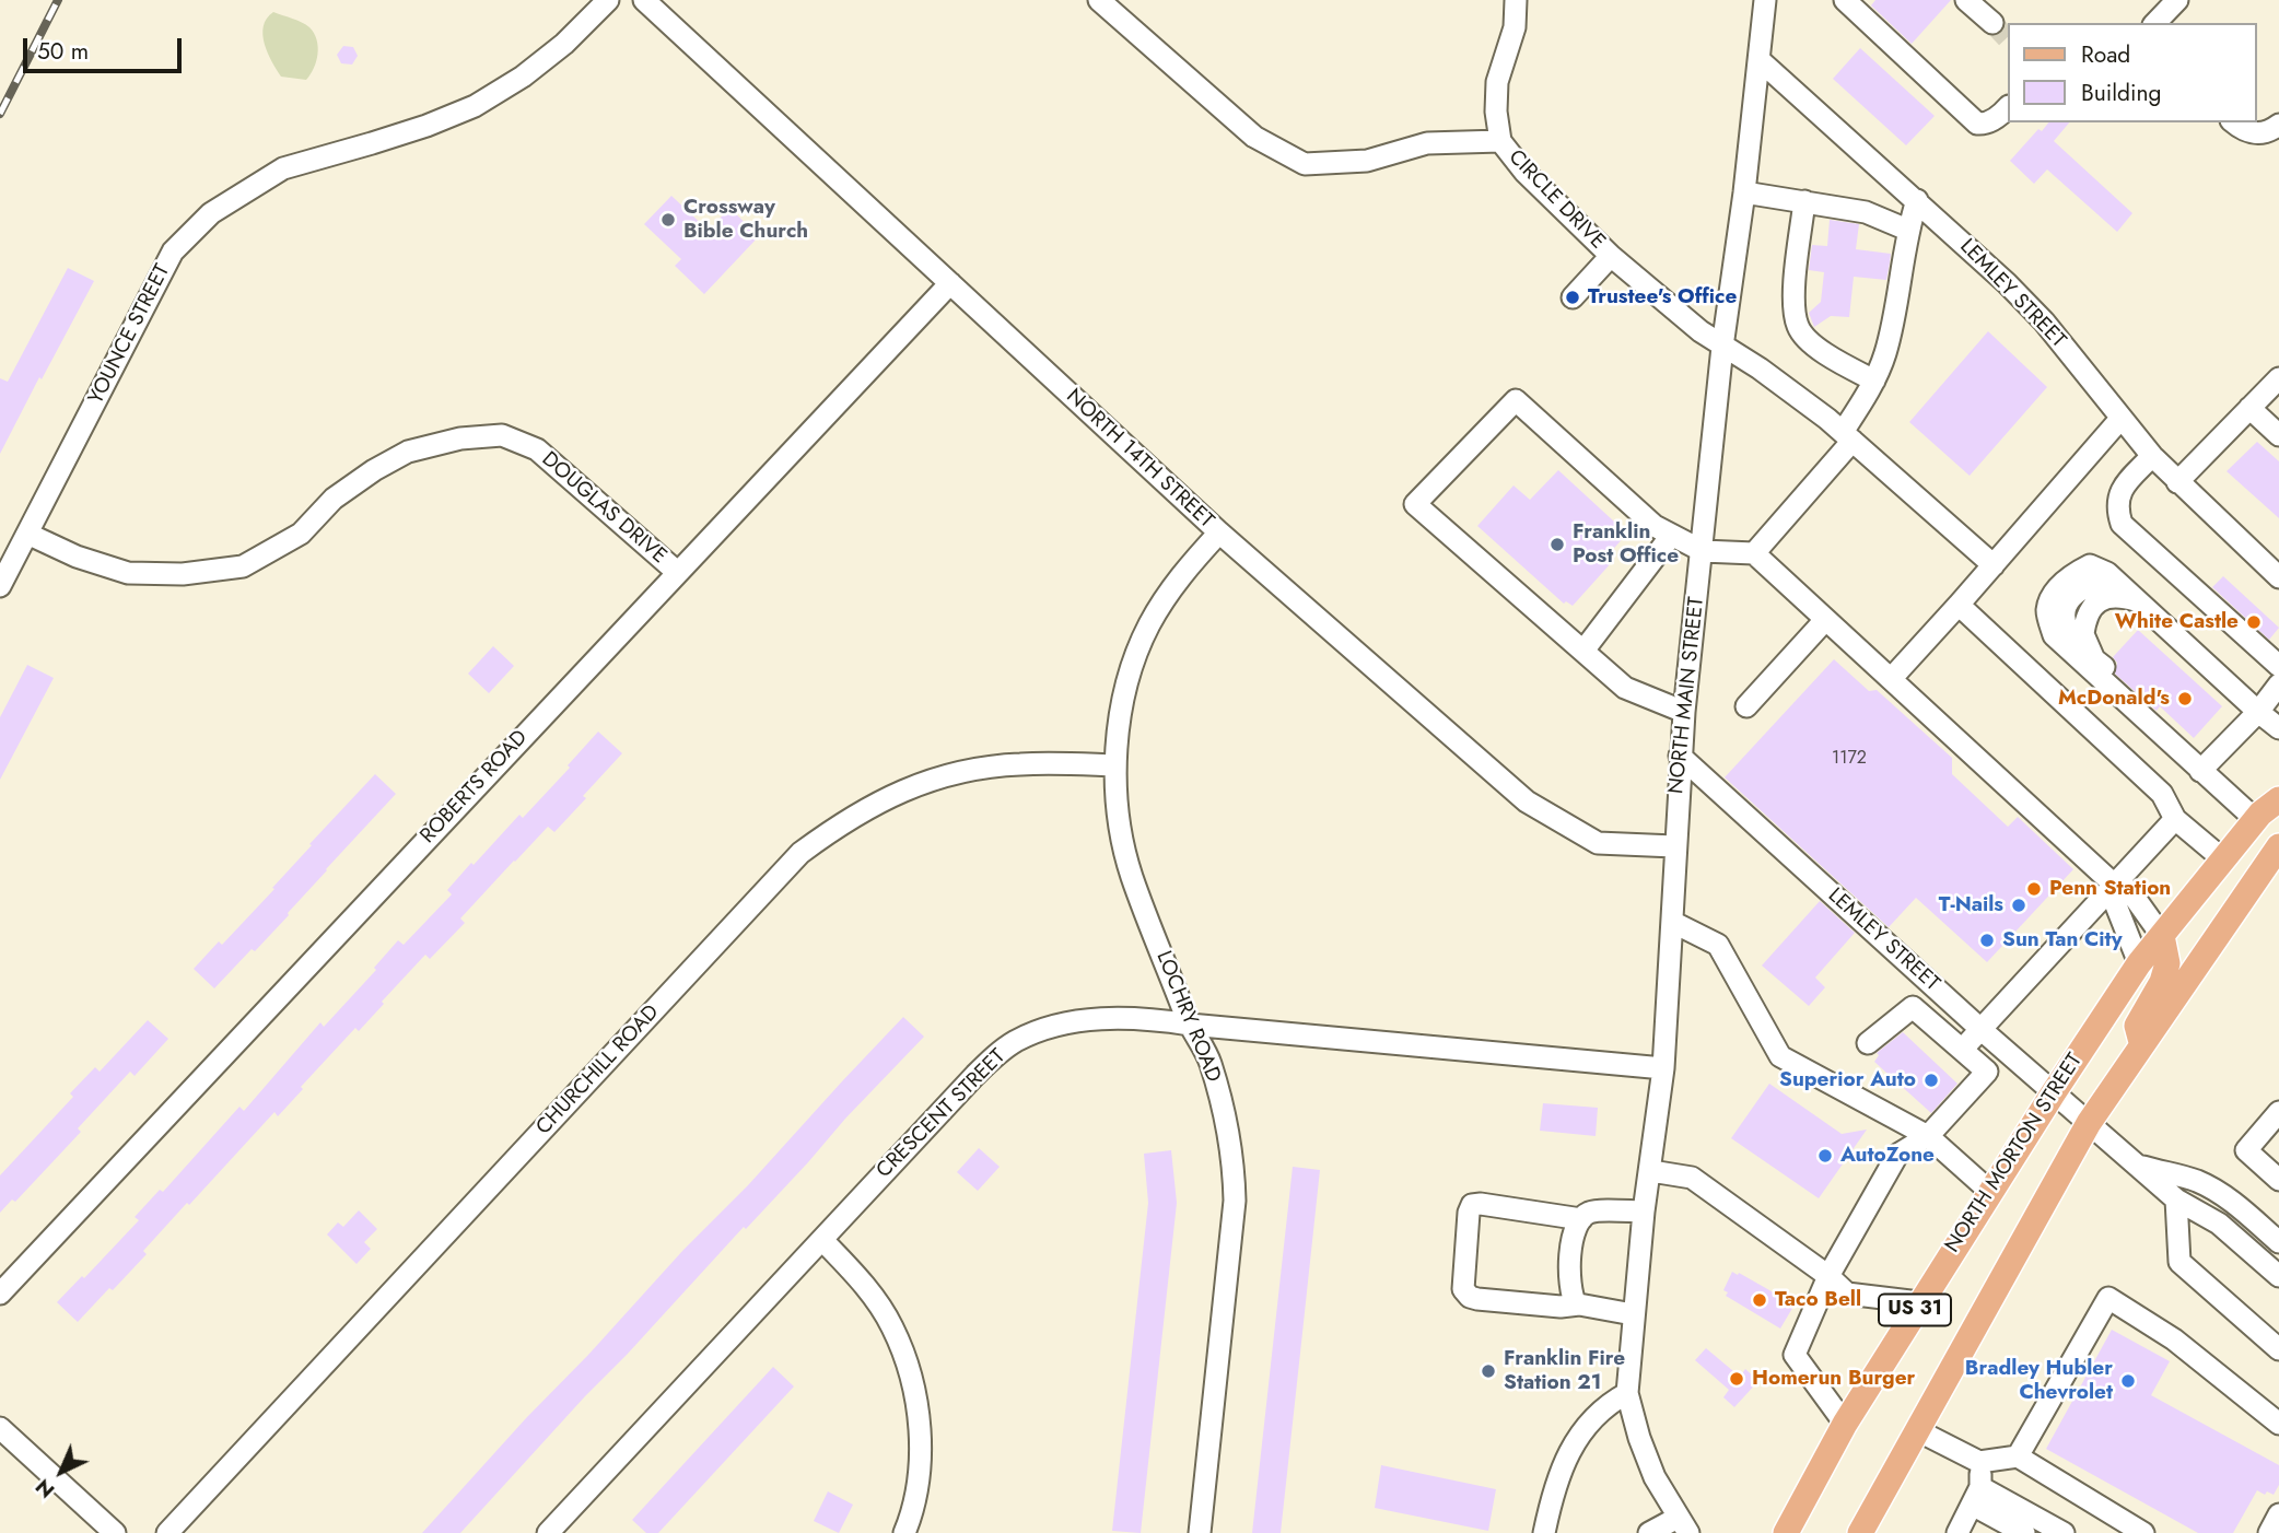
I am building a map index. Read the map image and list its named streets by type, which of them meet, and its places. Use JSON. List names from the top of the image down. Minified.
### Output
{"streets":{"main road":["NORTH MORTON STREET","US 31"],"street":["CIRCLE DRIVE","LEMLEY STREET","YOUNCE STREET","NORTH 14TH STREET","DOUGLAS DRIVE","NORTH MAIN STREET","ROBERTS ROAD","LOCHRY ROAD","CHURCHILL ROAD","CRESCENT STREET"]},"crossings":[["CIRCLE DRIVE","NORTH MAIN STREET"],["LEMLEY STREET","NORTH MAIN STREET"],["LEMLEY STREET","NORTH MORTON STREET"],["LEMLEY STREET","US 31"],["YOUNCE STREET","DOUGLAS DRIVE"],["NORTH 14TH STREET","NORTH MAIN STREET"],["NORTH 14TH STREET","ROBERTS ROAD"],["NORTH 14TH STREET","LOCHRY ROAD"],["DOUGLAS DRIVE","ROBERTS ROAD"],["NORTH MAIN STREET","CRESCENT STREET"],["LOCHRY ROAD","CHURCHILL ROAD"],["LOCHRY ROAD","CRESCENT STREET"]],"places":["Crossway Bible Church","Trustee's Office","Franklin Post Office","White Castle","McDonald's","Penn Station","T-Nails","Sun Tan City","Superior Auto","AutoZone","Taco Bell","Franklin Fire Station 21","Homerun Burger","Bradley Hubler Chevrolet"],"house_numbers":["1172"],"legend":["Road","Building"],"scale_bar":"50 m","north":"bottom left"}
